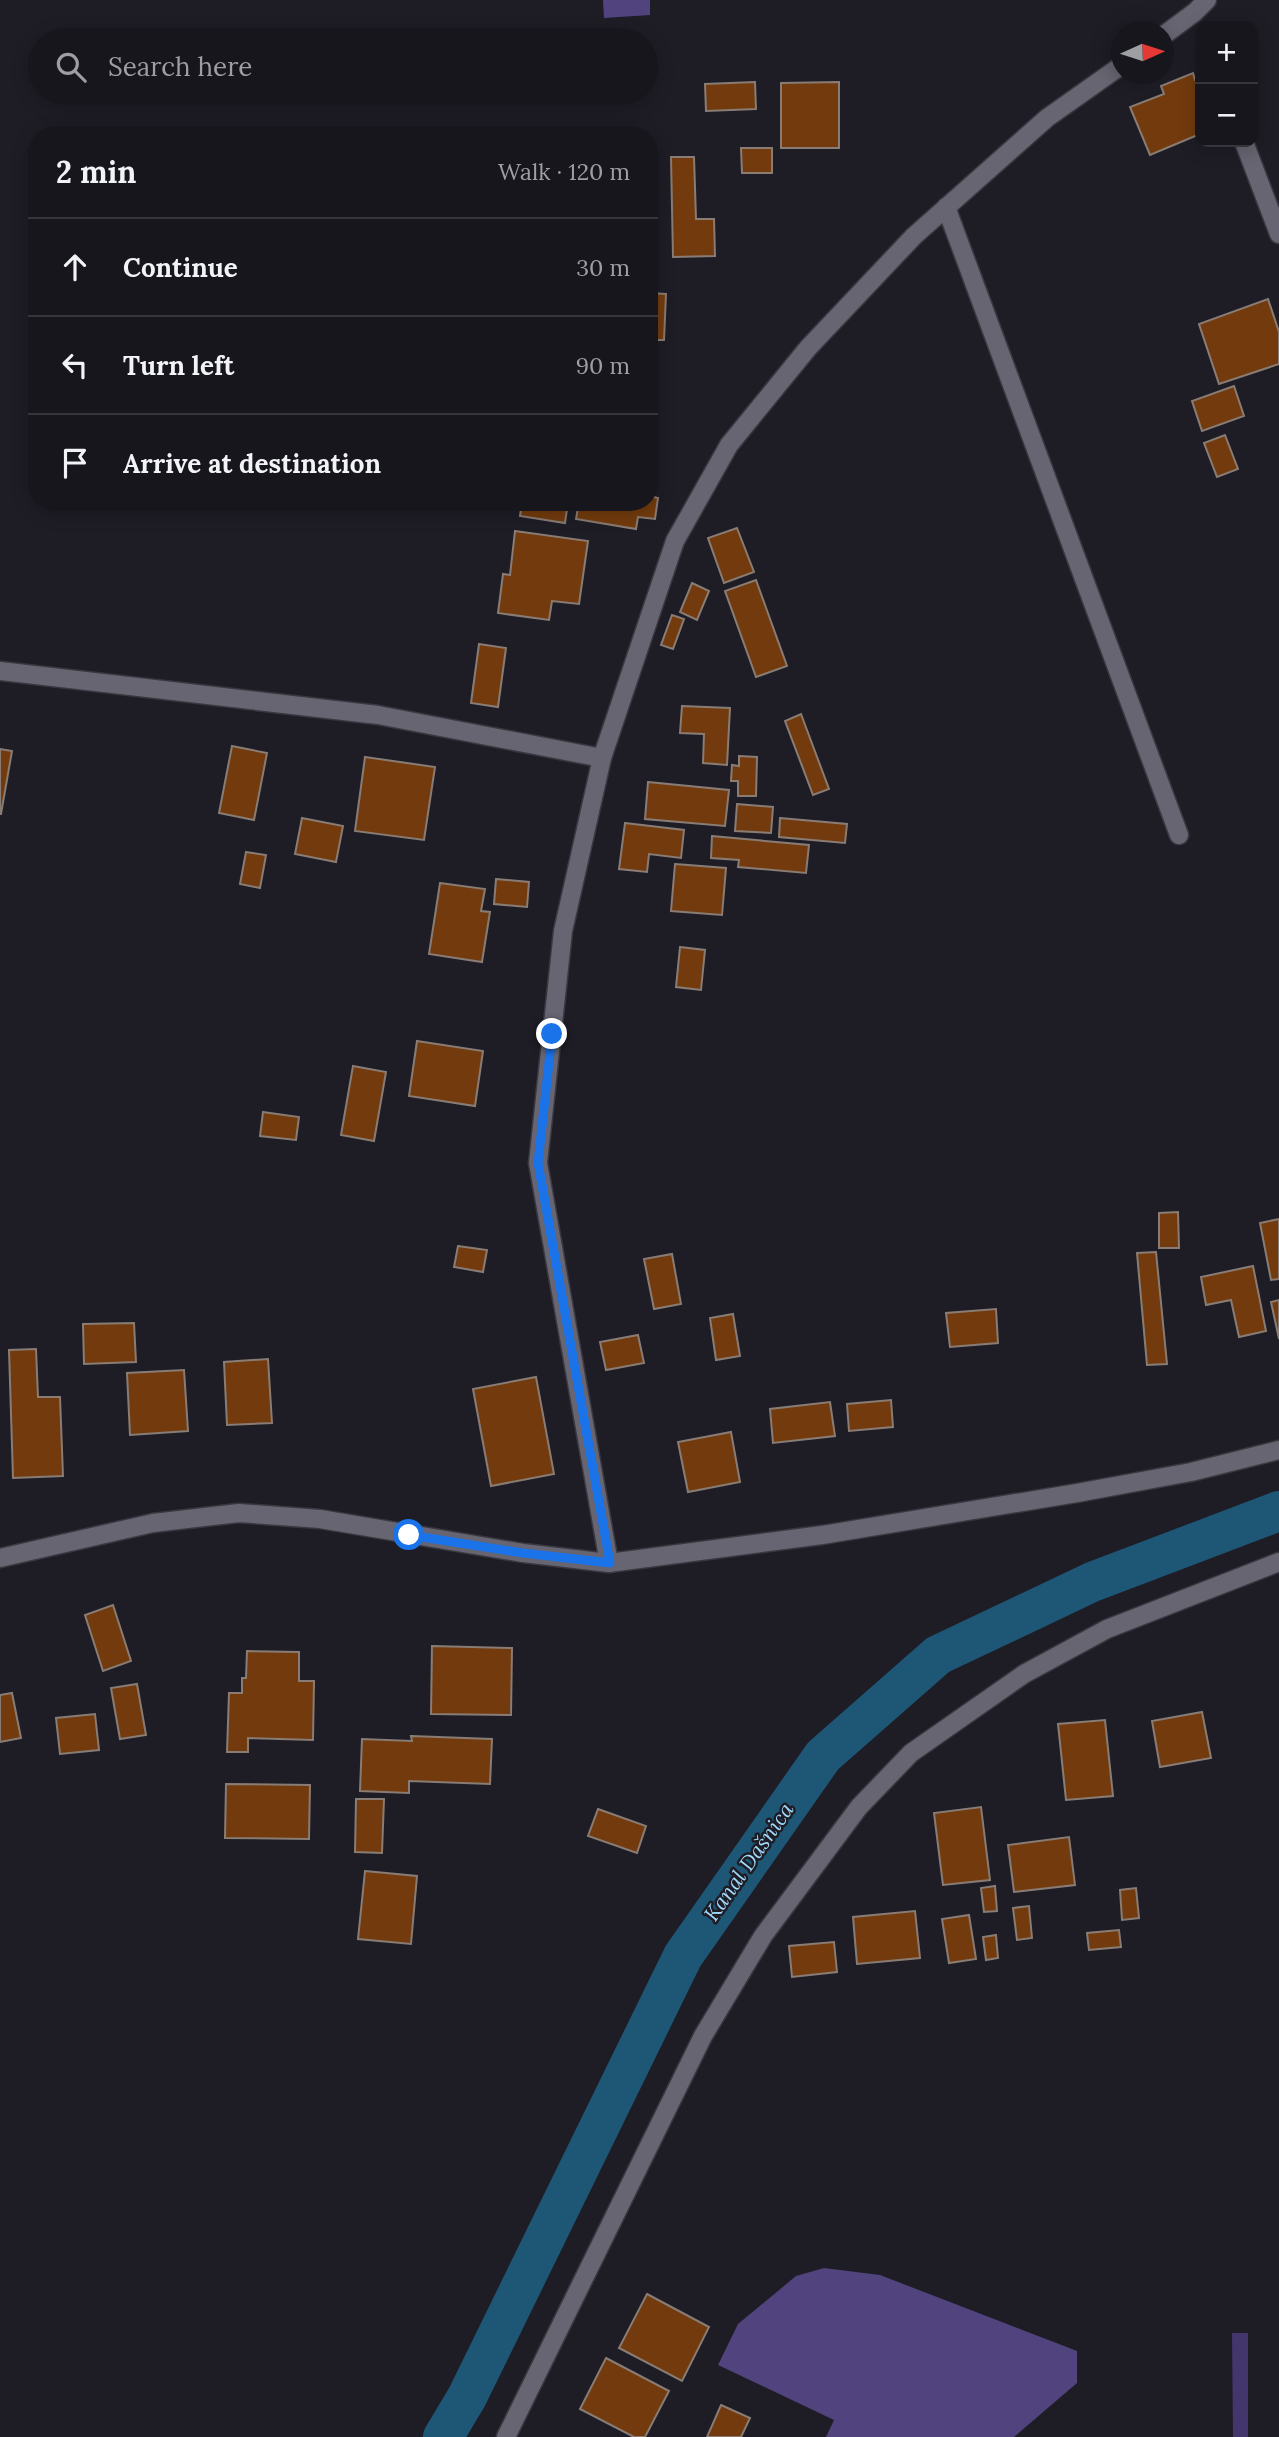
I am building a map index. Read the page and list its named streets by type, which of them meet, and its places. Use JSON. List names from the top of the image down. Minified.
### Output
{"water":["Kanal Dašnica"],"north":"right","page":{"map_buttons":["+","−"],"search":"Search here","heading":["2 min","Walk · 120 m"],"list":[["Continue","30 m"],["Turn left","90 m"],"Arrive at destination"]}}
